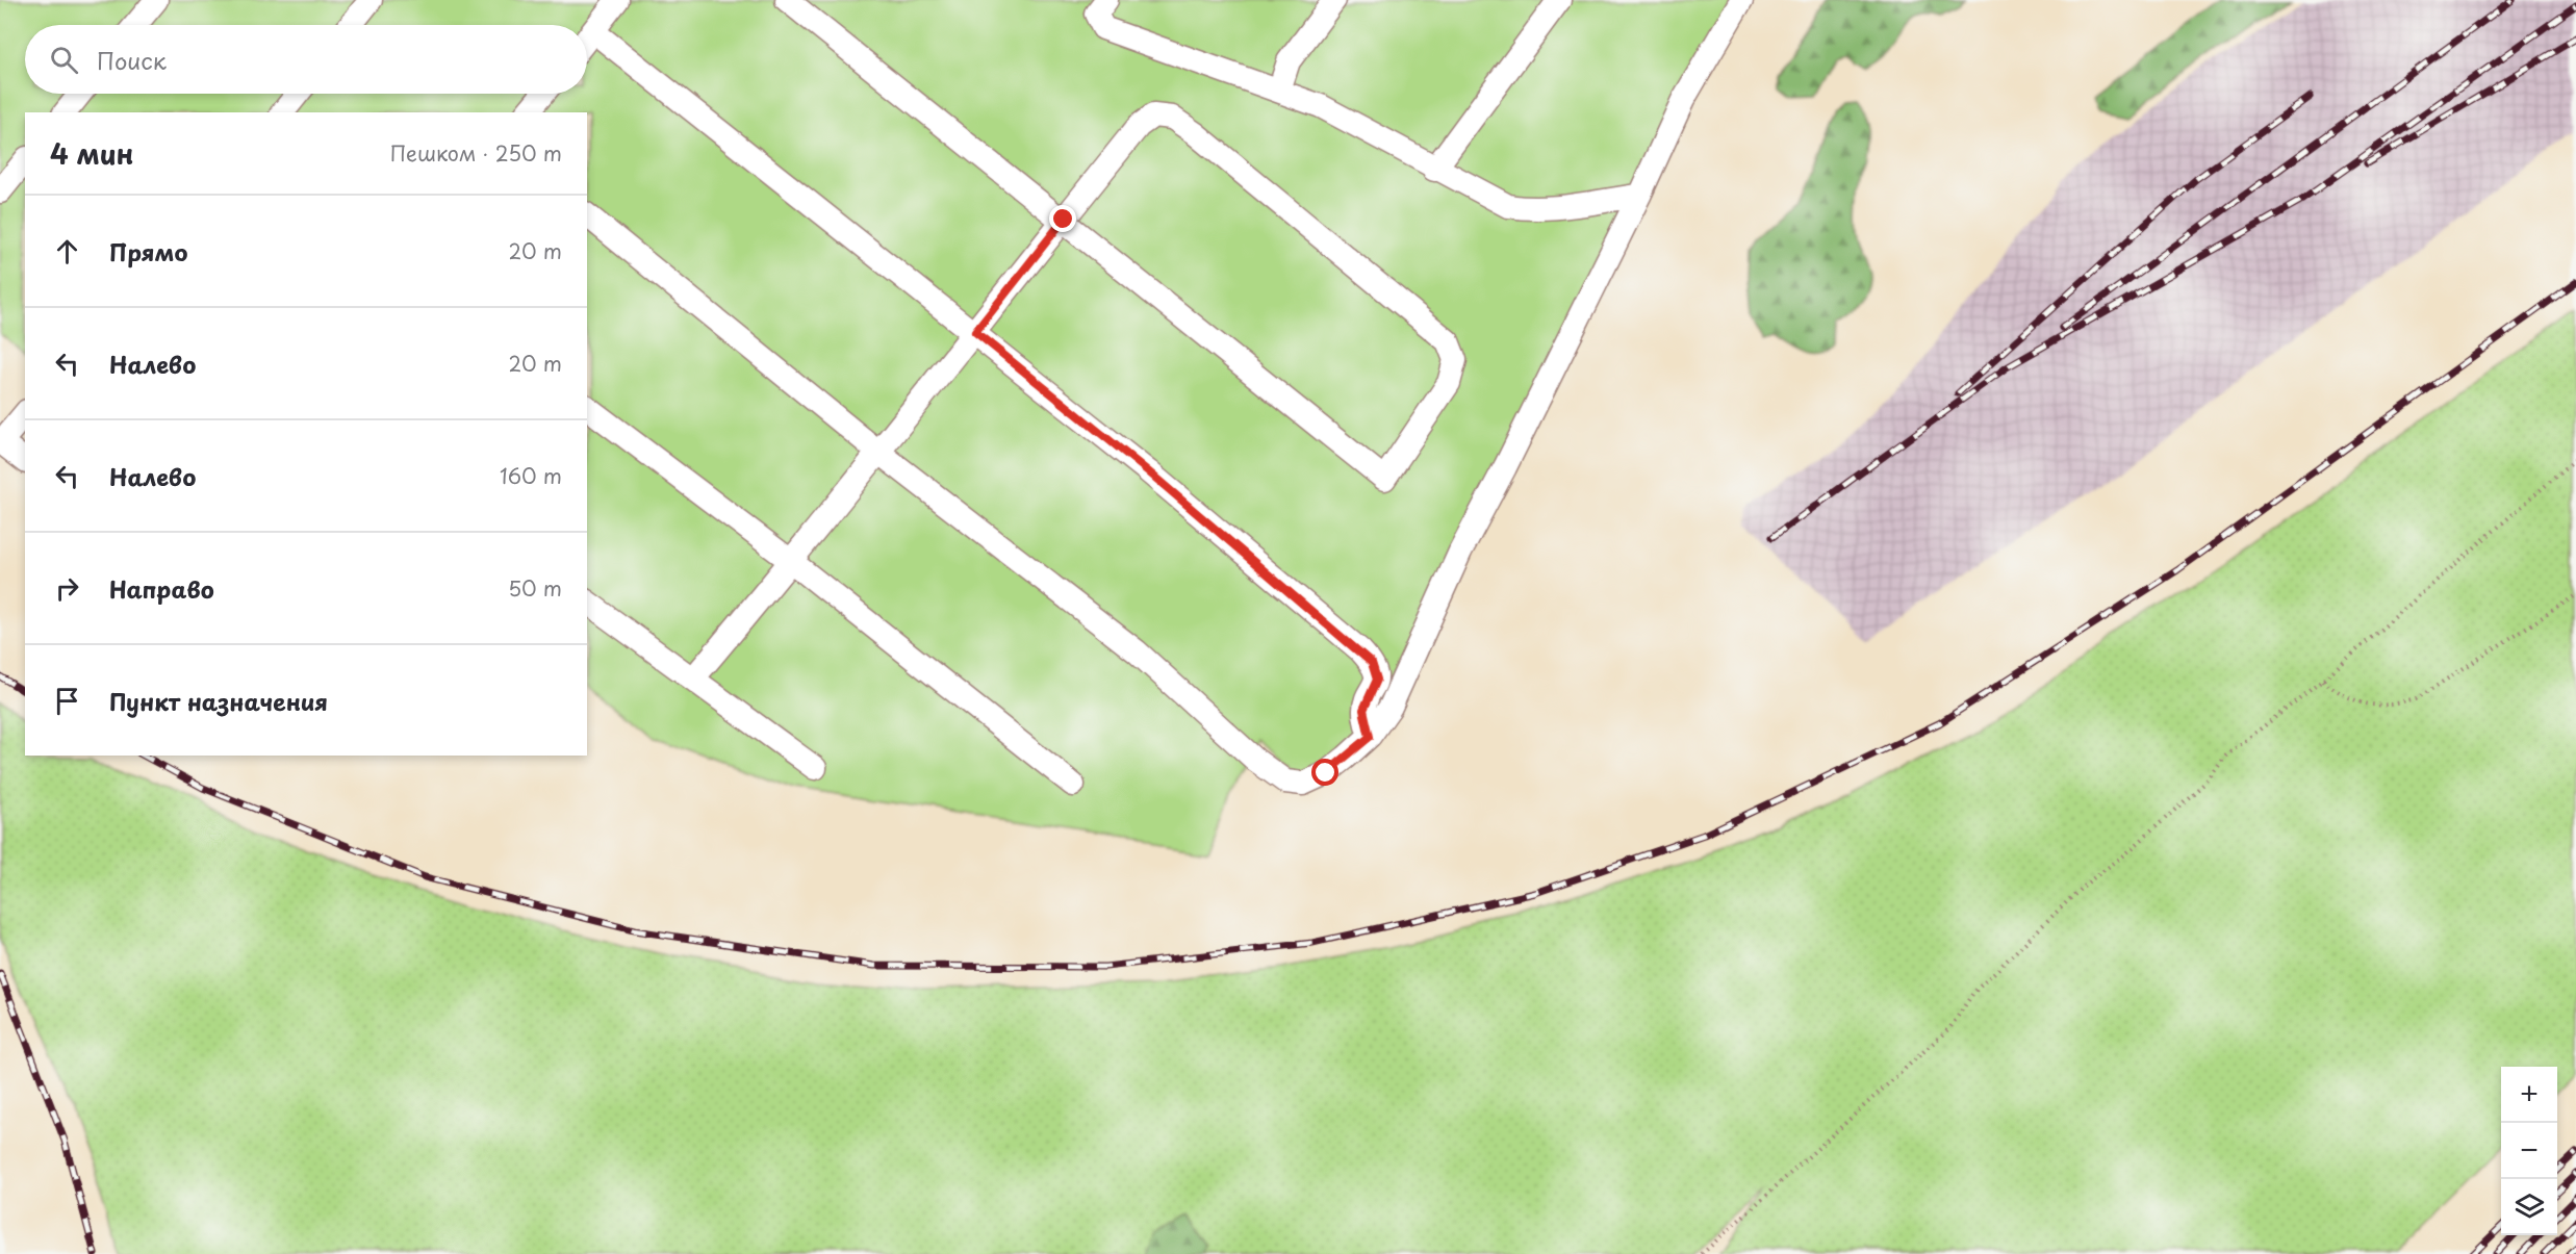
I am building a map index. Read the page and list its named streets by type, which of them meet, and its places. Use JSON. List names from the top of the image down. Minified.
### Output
{"page":{"search":"Поиск","heading":["4 мин","Пешком · 250 m"],"list":[["Прямо","20 m"],["Налево","20 m"],["Налево","160 m"],["Направо","50 m"],"Пункт назначения"],"map_buttons":["+","−"]}}
